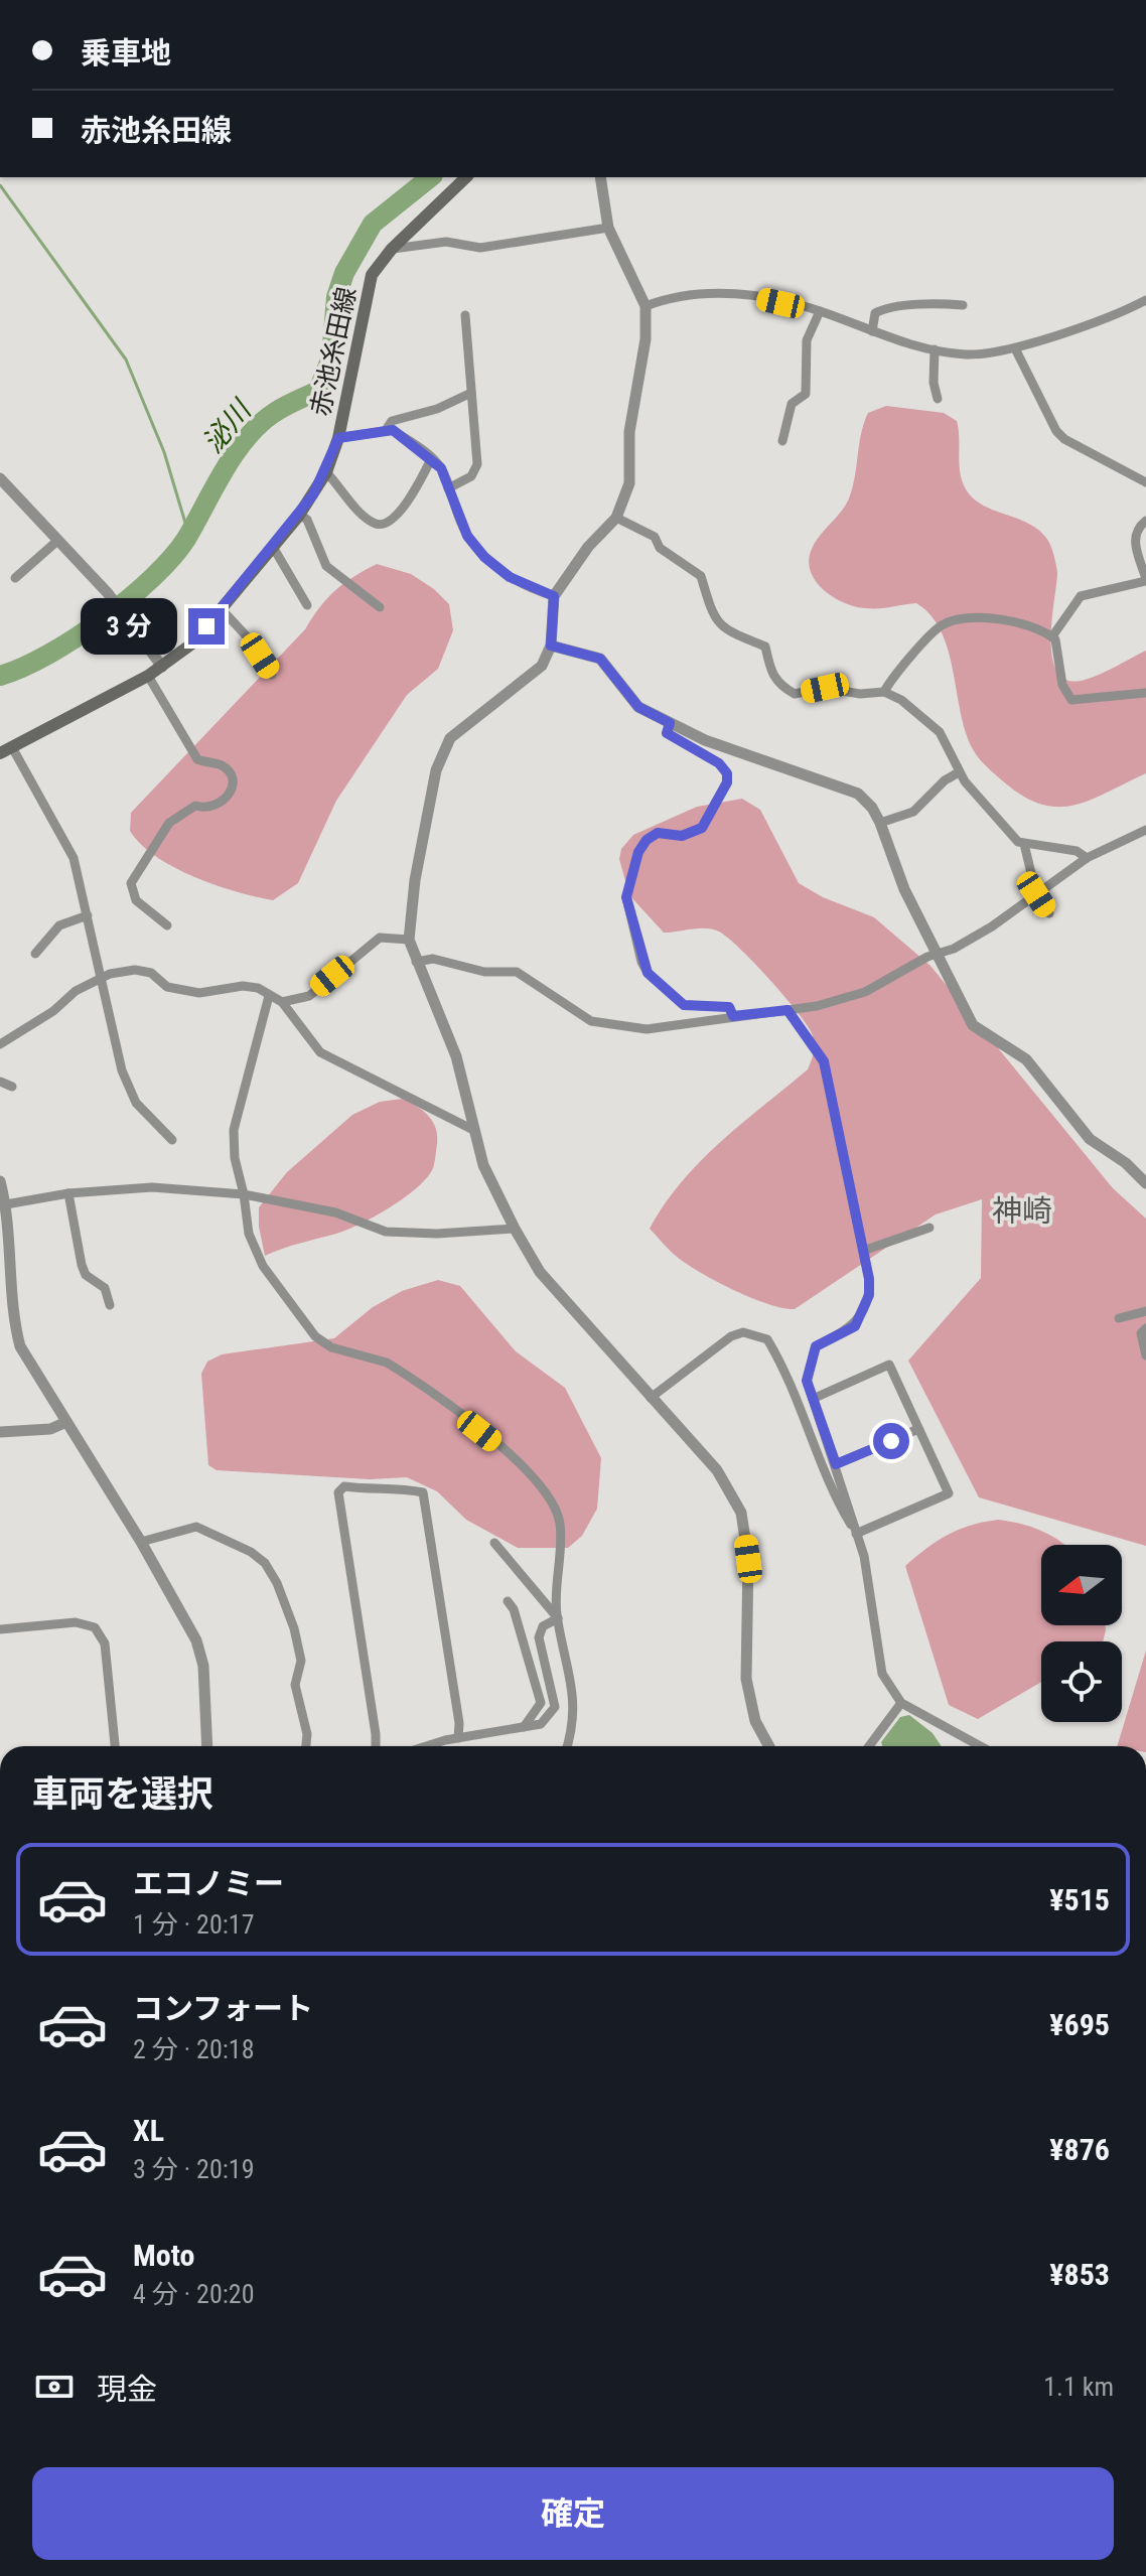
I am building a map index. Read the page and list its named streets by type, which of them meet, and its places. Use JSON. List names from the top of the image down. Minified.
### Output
{"streets":{"main road":["赤池糸田線"]},"districts":["神崎"],"water":["泌川"],"north":"left","page":{"banner":["乗車地","赤池糸田線"],"bubble":"3 分","heading":"車両を選択","list":[{"name":"エコノミー","note":"1 分 · 20:17","value":"¥515"},{"name":"コンフォート","note":"2 分 · 20:18","value":"¥695"},{"name":"XL","note":"3 分 · 20:19","value":"¥876"},{"name":"Moto","note":"4 分 · 20:20","value":"¥853"}],"pay":["現金","1.1 km"],"buttons":"確定"}}
